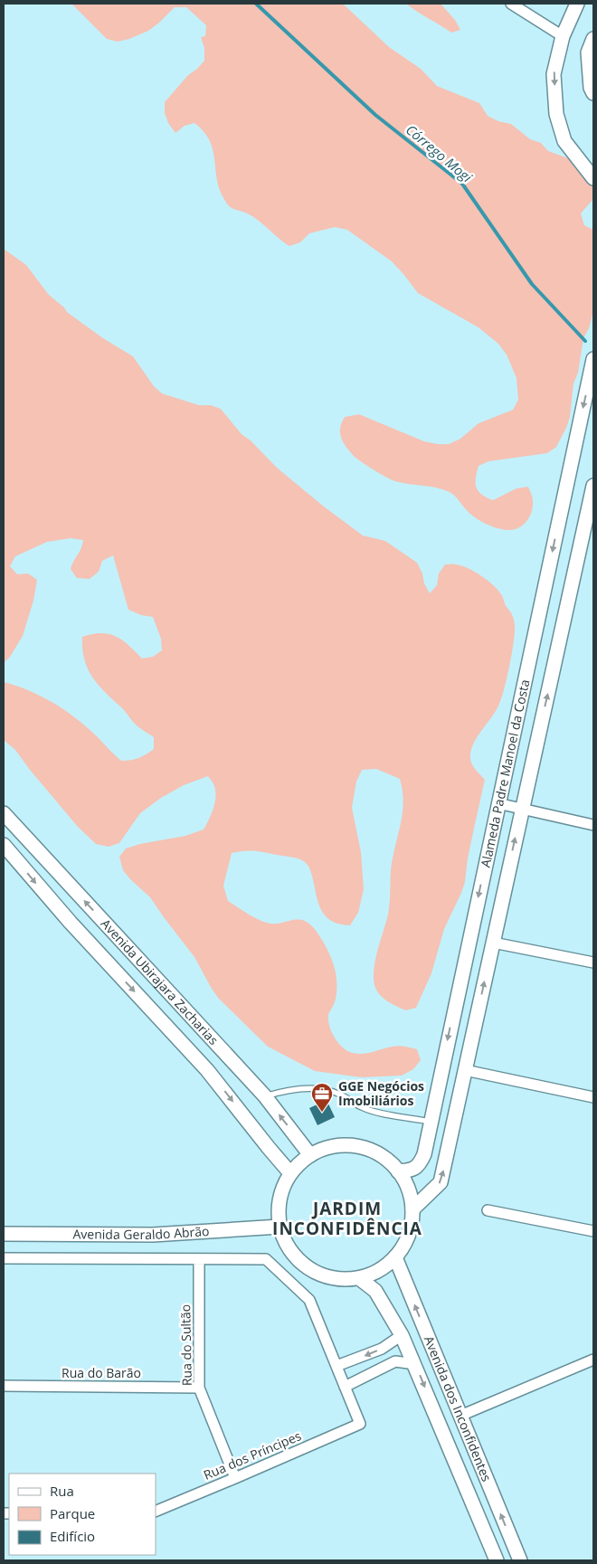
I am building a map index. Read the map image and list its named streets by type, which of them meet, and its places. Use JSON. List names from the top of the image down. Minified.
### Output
{"streets":{"main road":["Alameda Padre Manoel da Costa","Avenida Ubirajara Zacharias","Avenida Geraldo Abrão","Avenida dos Inconfidentes"],"street":["Rua do Sultão","Rua do Barão","Rua dos Príncipes"]},"crossings":[["Alameda Padre Manoel da Costa","Avenida Ubirajara Zacharias"],["Alameda Padre Manoel da Costa","Avenida Geraldo Abrão"],["Alameda Padre Manoel da Costa","Avenida dos Inconfidentes"],["Avenida Ubirajara Zacharias","Avenida Geraldo Abrão"],["Avenida Ubirajara Zacharias","Avenida dos Inconfidentes"],["Avenida Geraldo Abrão","Avenida dos Inconfidentes"],["Rua do Sultão","Rua do Barão"],["Rua do Sultão","Rua dos Príncipes"]],"districts":["JARDIM INCONFIDÊNCIA"],"water":["Córrego Mogi"],"places":{"office":["GGE Negócios Imobiliários"]},"legend":["Rua","Parque","Edifício"]}
